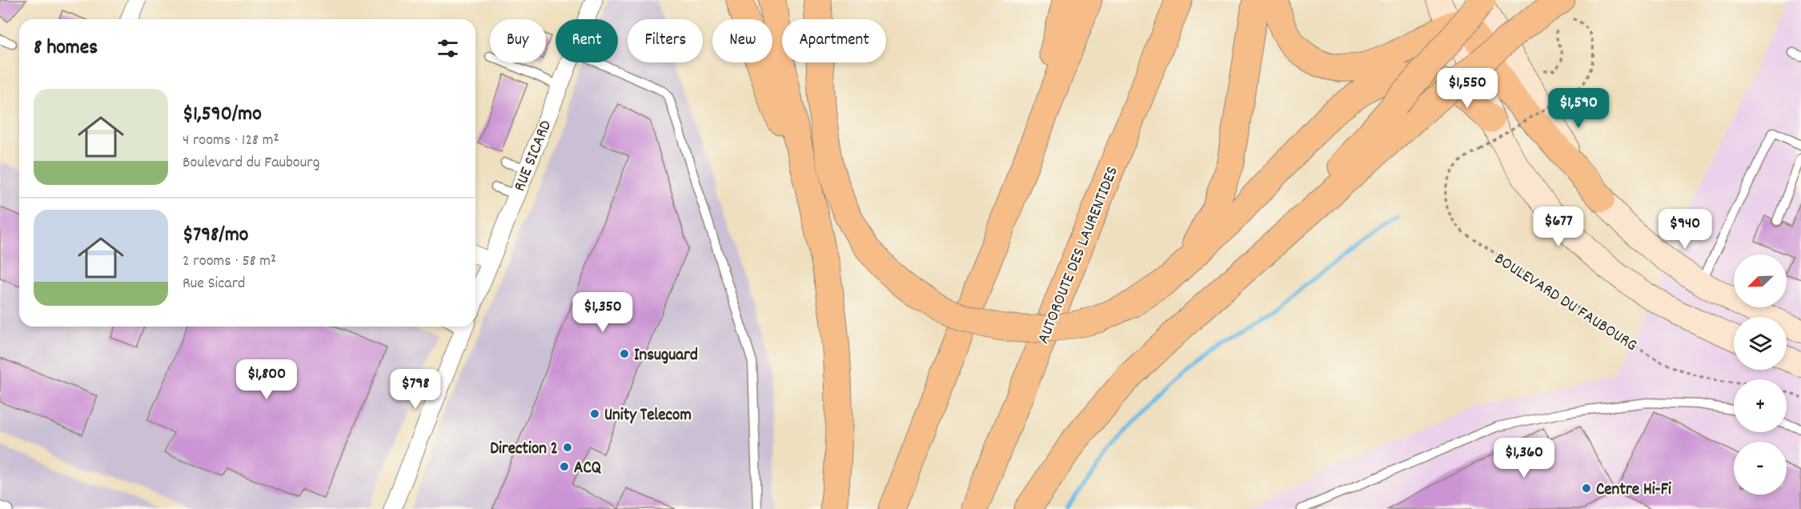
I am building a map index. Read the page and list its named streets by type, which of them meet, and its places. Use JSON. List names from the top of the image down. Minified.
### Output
{"streets":{"highway":["AUTOROUTE DES LAURENTIDES"],"street":["RUE SICARD"],"path":["BOULEVARD DU FAUBOURG"]},"places":["Insuguard","Unity Telecom","Direction 2","ACQ","Centre Hi-Fi"],"north":"bottom left","page":{"chip":["Buy","Rent","Filters","New","Apartment"],"heading":"8 homes","price":["$1,550","$1,590","$677","$940","$1,350","$1,800","$798","$1,360"],"list":[{"name":"$1,590/mo","note":"4 rooms · 128 m² · Boulevard du Faubourg"},{"name":"$798/mo","note":"2 rooms · 58 m² · Rue Sicard"}],"map_buttons":["+","−"]}}
